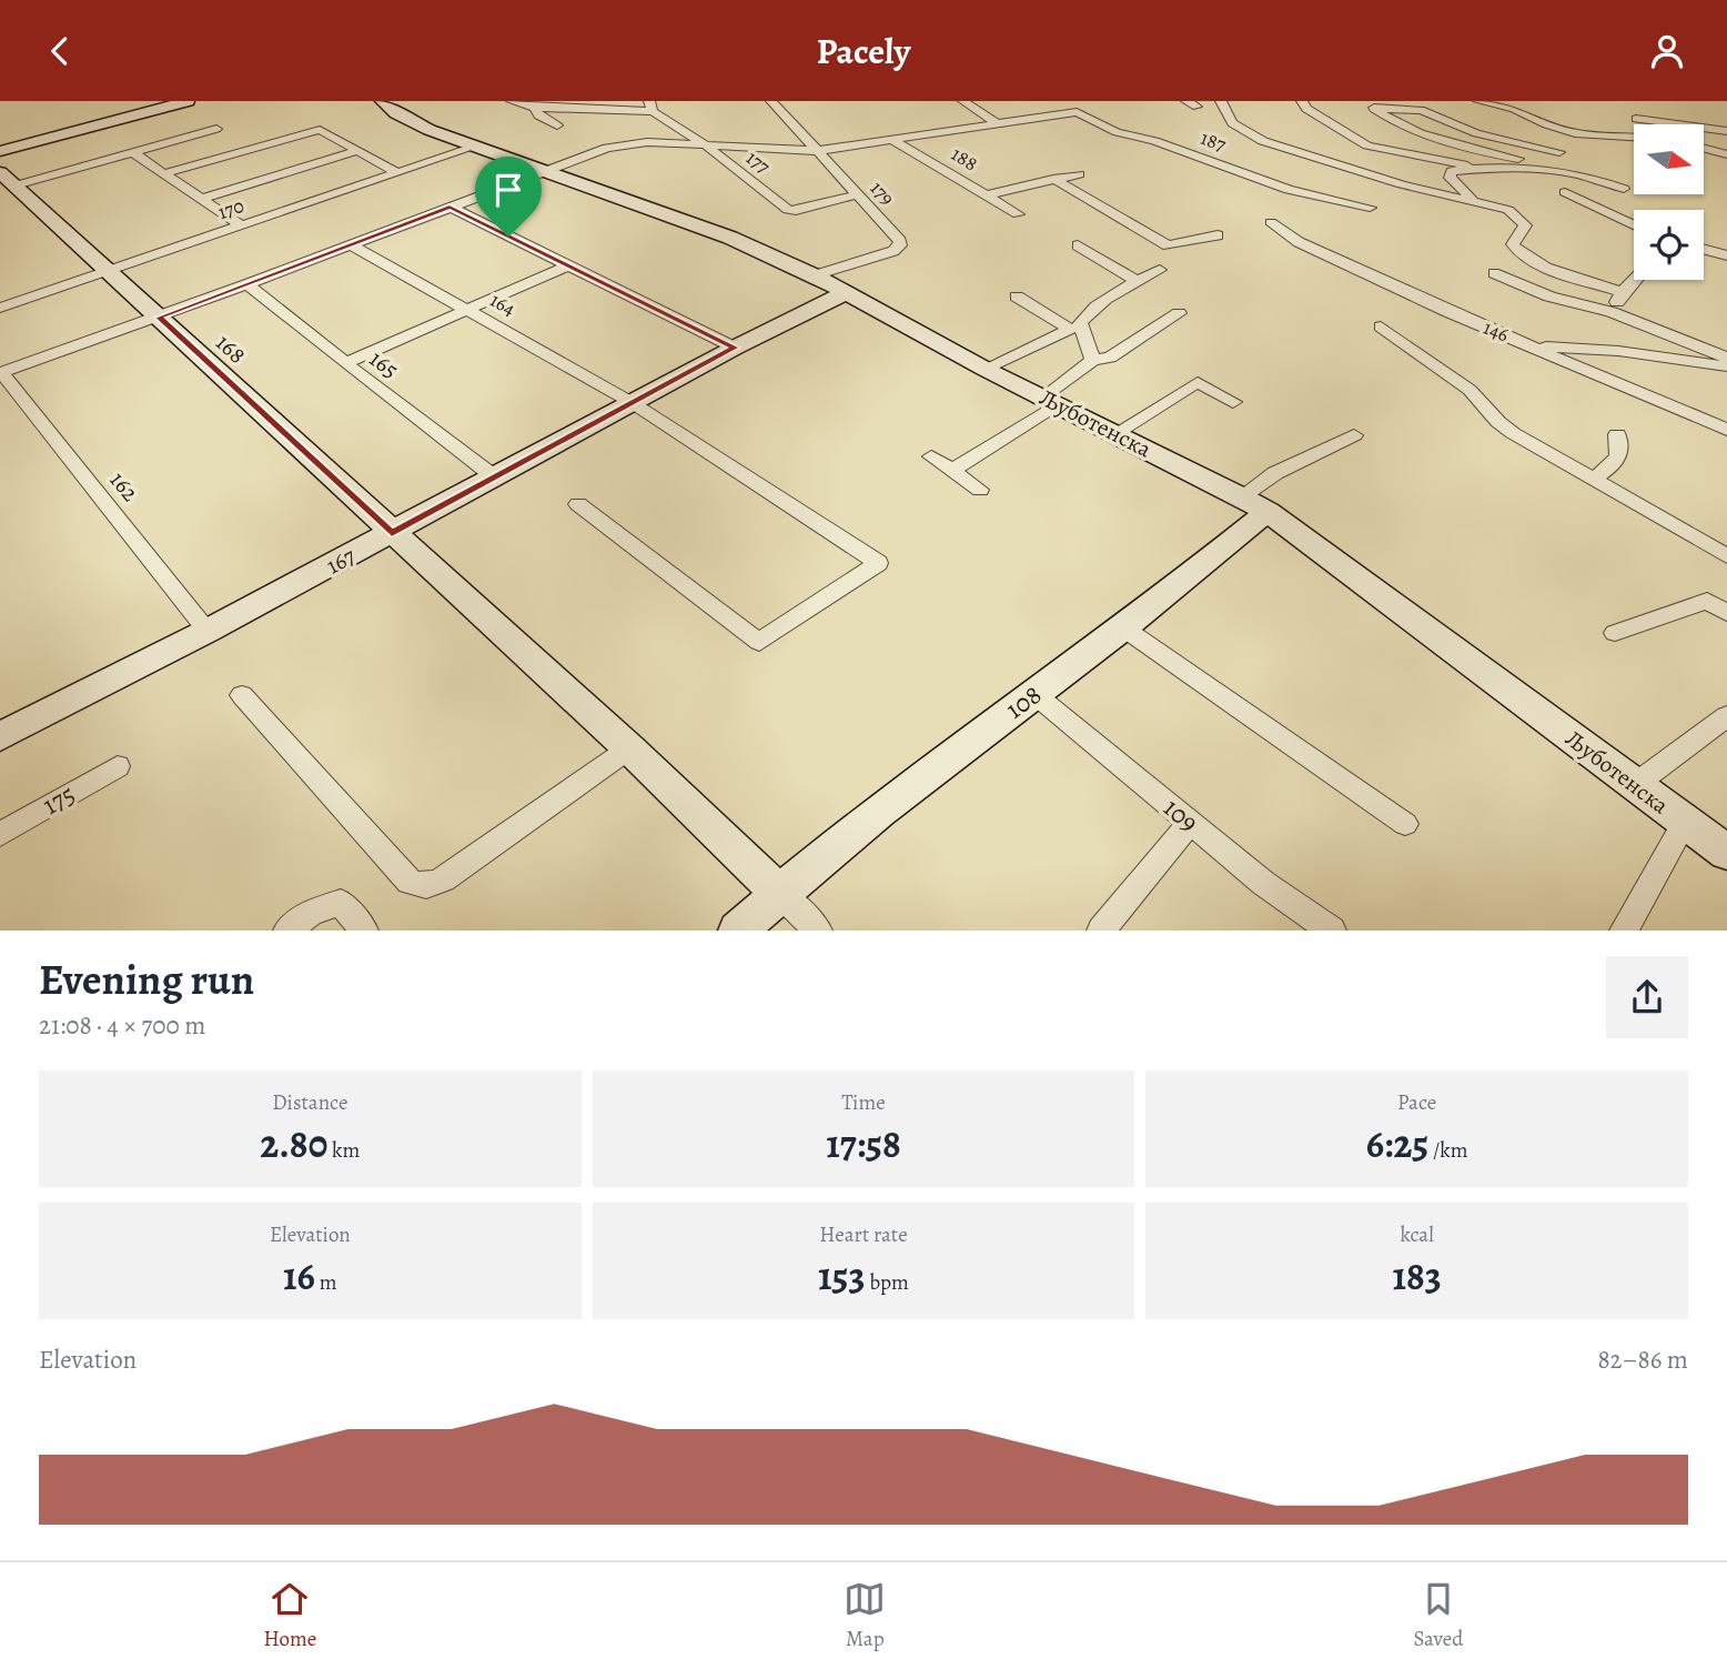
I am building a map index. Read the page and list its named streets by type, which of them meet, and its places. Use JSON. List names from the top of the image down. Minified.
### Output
{"streets":{"street":["187","188","177","179","170","164","146","168","165","Љуботенска","162","167","108","175","109"]},"crossings":[["187","188"],["187","177"],["187","179"],["187","164"],["187","168"],["187","165"],["187","Љуботенска"],["187","162"],["177","179"],["179","Љуботенска"],["170","168"],["170","Љуботенска"],["164","167"],["168","167"],["165","167"],["Љуботенска","167"],["Љуботенска","108"],["162","167"],["108","109"]],"north":"right","page":{"header":"Pacely","heading":["Evening run","21:08 · 4 × 700 m"],"stats":[["Distance","2.80 km"],["Time","17:58"],["Pace","6:25 /km"],["Elevation","16 m"],["Heart rate","153 bpm"],["kcal","183"]],"chart":["Elevation","82–86 m"],"tabs":["Home","Map","Saved"]}}
